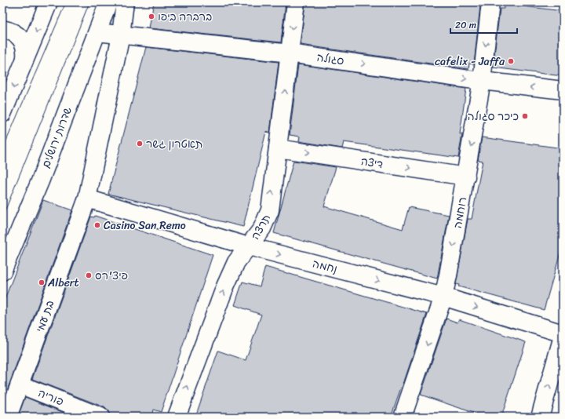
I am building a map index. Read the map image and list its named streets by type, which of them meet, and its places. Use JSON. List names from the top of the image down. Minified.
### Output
{"streets":{"street":["סגולה","שדרות ירושלים","דיצה","רוחמה","תרצה","נחמה","בת עמי","פוריה"]},"crossings":[["סגולה","שדרות ירושלים"],["סגולה","רוחמה"],["סגולה","תרצה"],["סגולה","בת עמי"],["דיצה","רוחמה"],["דיצה","תרצה"],["רוחמה","נחמה"],["תרצה","נחמה"],["נחמה","בת עמי"],["בת עמי","פוריה"]],"one_way":["דיצה","רוחמה","נחמה"],"places":["ברברה ביפו","cafelix - Jaffa","כיכר סגולה","תאטרון גשר","Casino San Remo","פיצ'רס","Albert"],"scale_bar":"20 m"}
